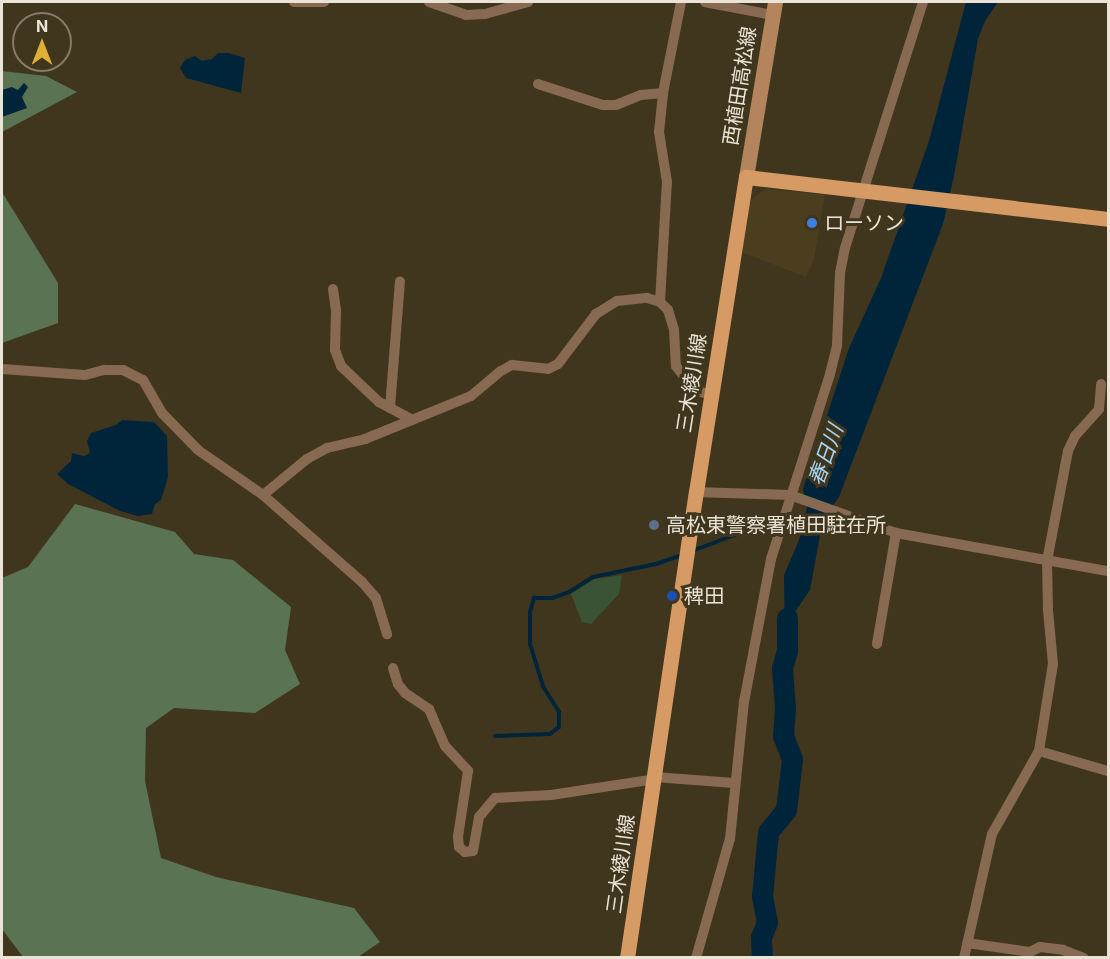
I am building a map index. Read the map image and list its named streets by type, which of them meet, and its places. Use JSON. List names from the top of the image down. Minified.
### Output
{"streets":{"main road":["西植田高松線","三木綾川線"]},"crossings":[["西植田高松線","三木綾川線"]],"water":["春日川"],"places":["ローソン","高松東警察署植田駐在所","稗田"],"north":"top"}
